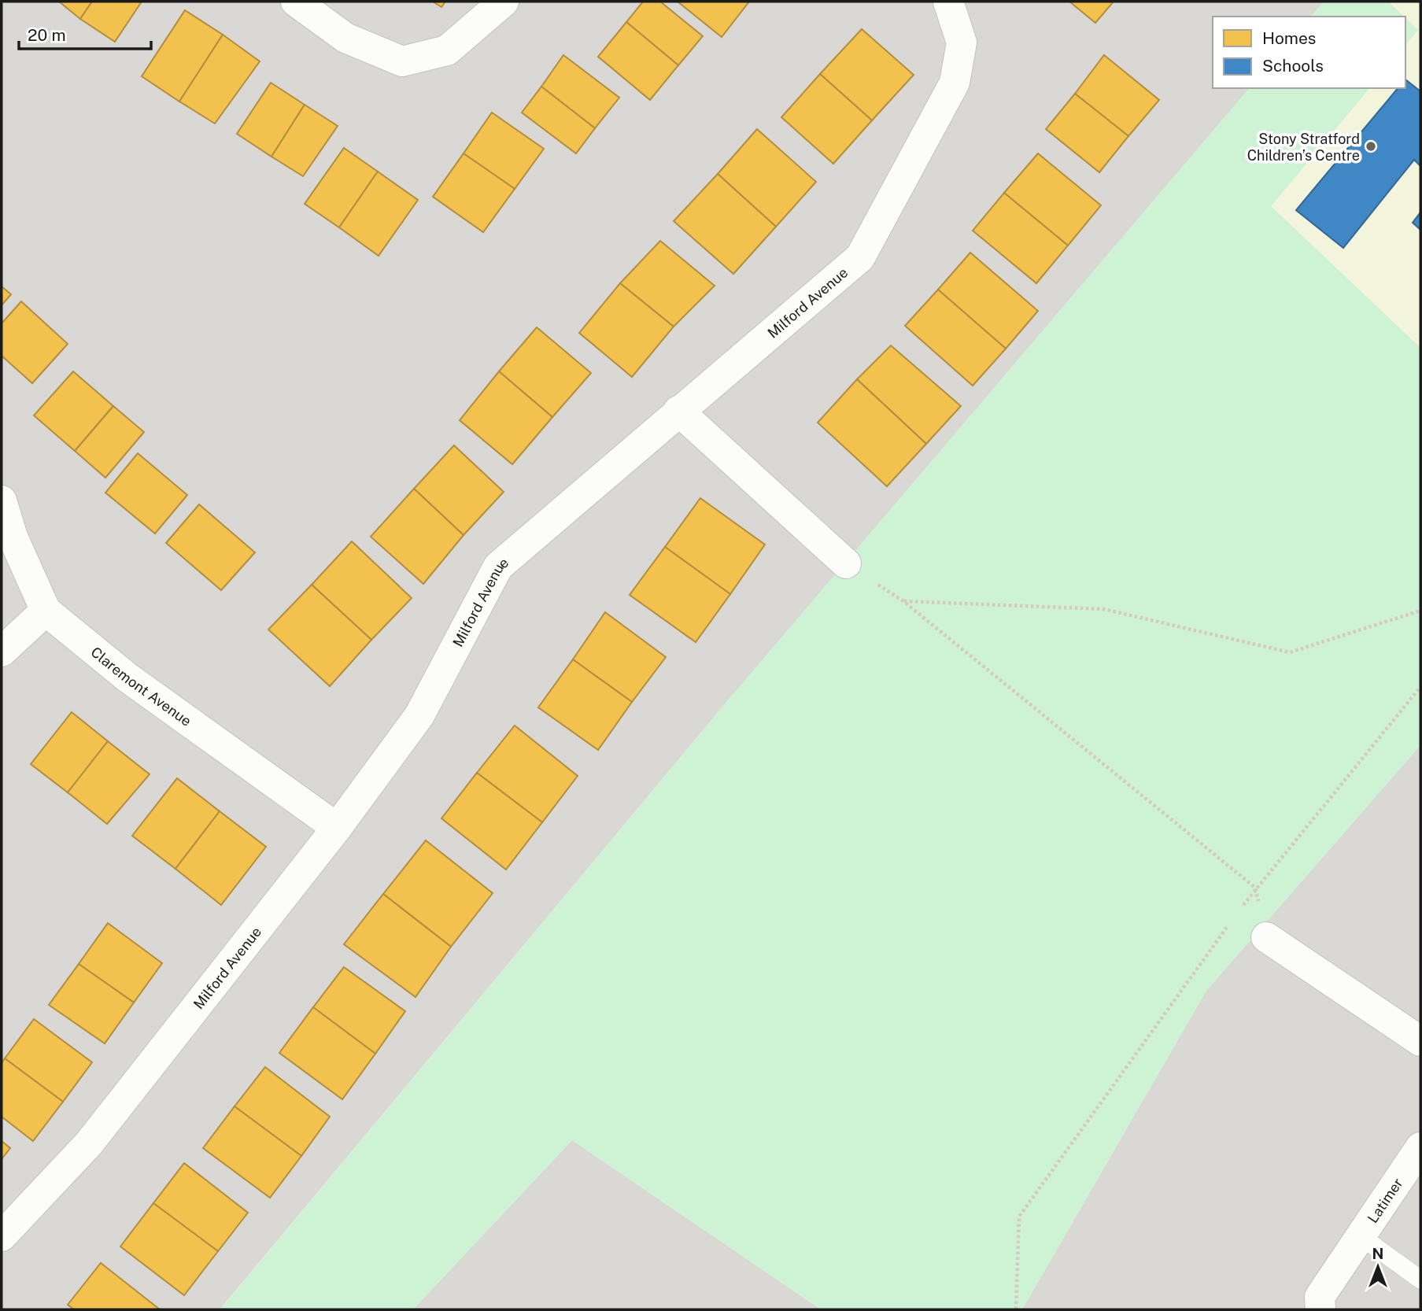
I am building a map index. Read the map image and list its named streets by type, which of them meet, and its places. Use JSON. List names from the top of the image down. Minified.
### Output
{"streets":{"street":["Milford Avenue","Claremont Avenue","Latimer"]},"crossings":[["Milford Avenue","Claremont Avenue"]],"places":["Stony Stratford Children’s Centre"],"legend":["Homes","Schools"],"scale_bar":"20 m","north":"top"}
